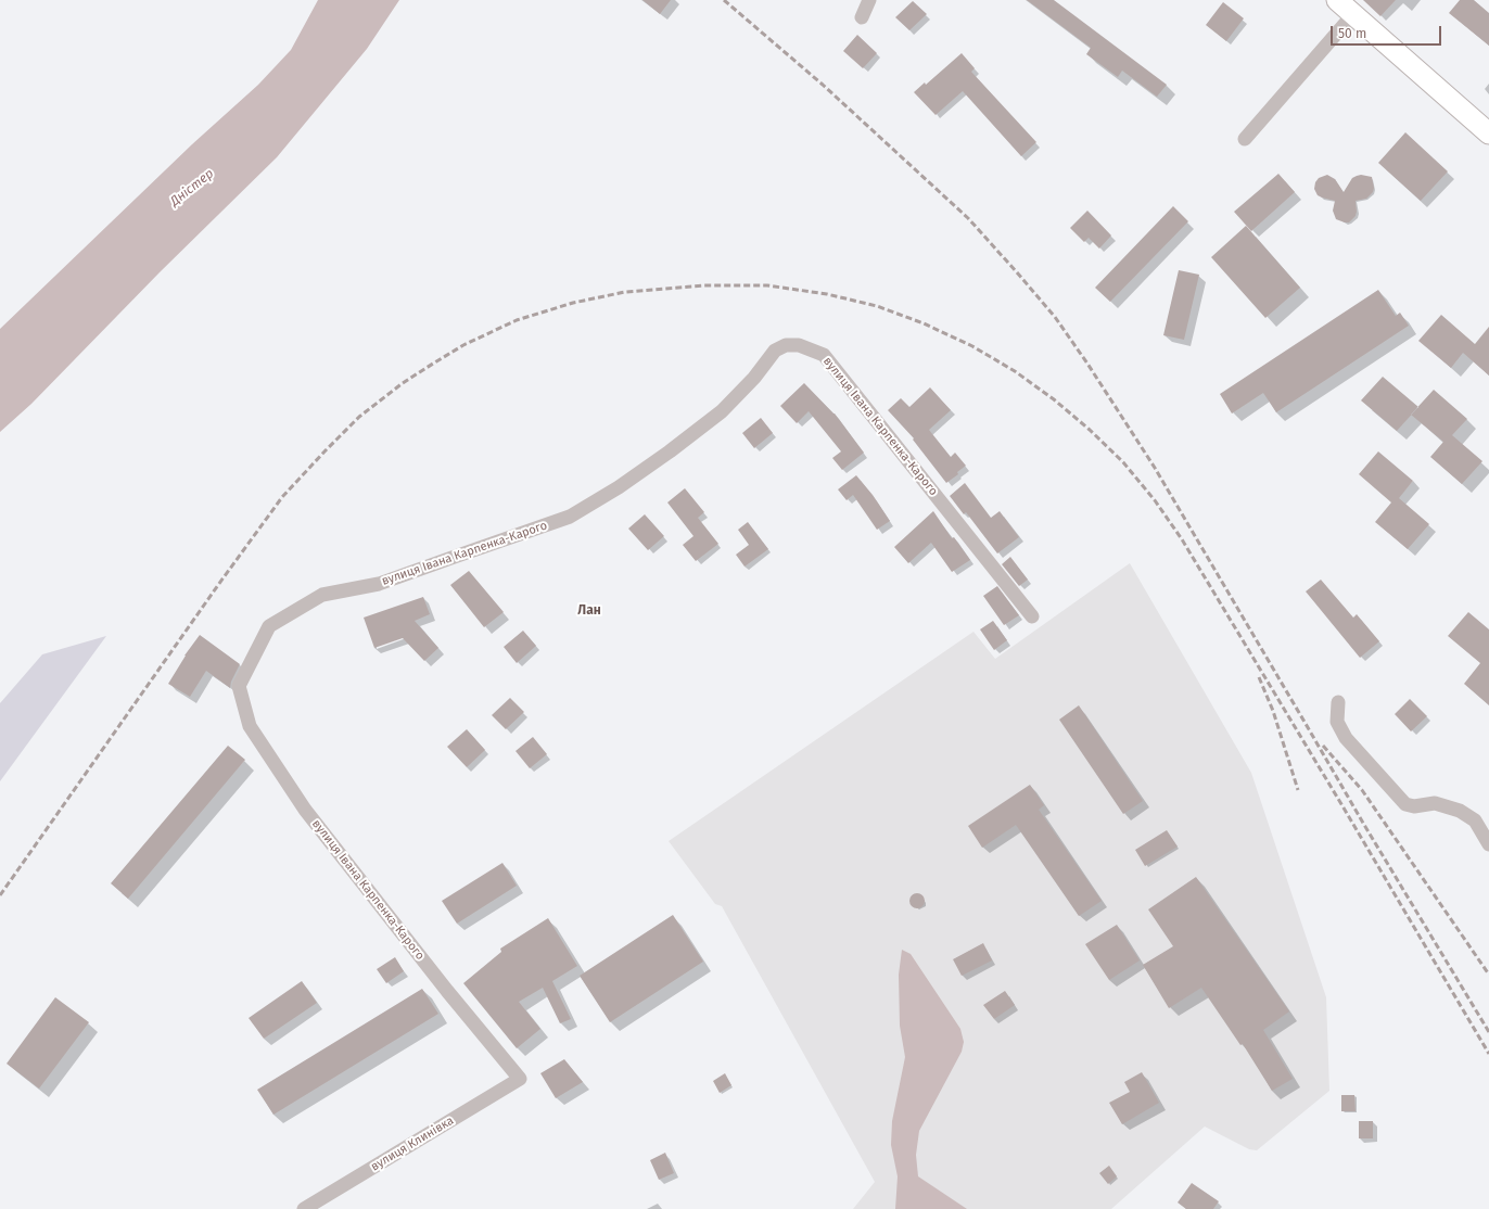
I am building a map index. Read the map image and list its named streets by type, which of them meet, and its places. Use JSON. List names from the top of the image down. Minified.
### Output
{"streets":{"street":["вулиця Івана Карпенка-Карого","вулиця Клинівка"]},"crossings":[["вулиця Івана Карпенка-Карого","вулиця Клинівка"]],"districts":["Лан"],"water":["Дністер"],"scale_bar":"50 m"}
